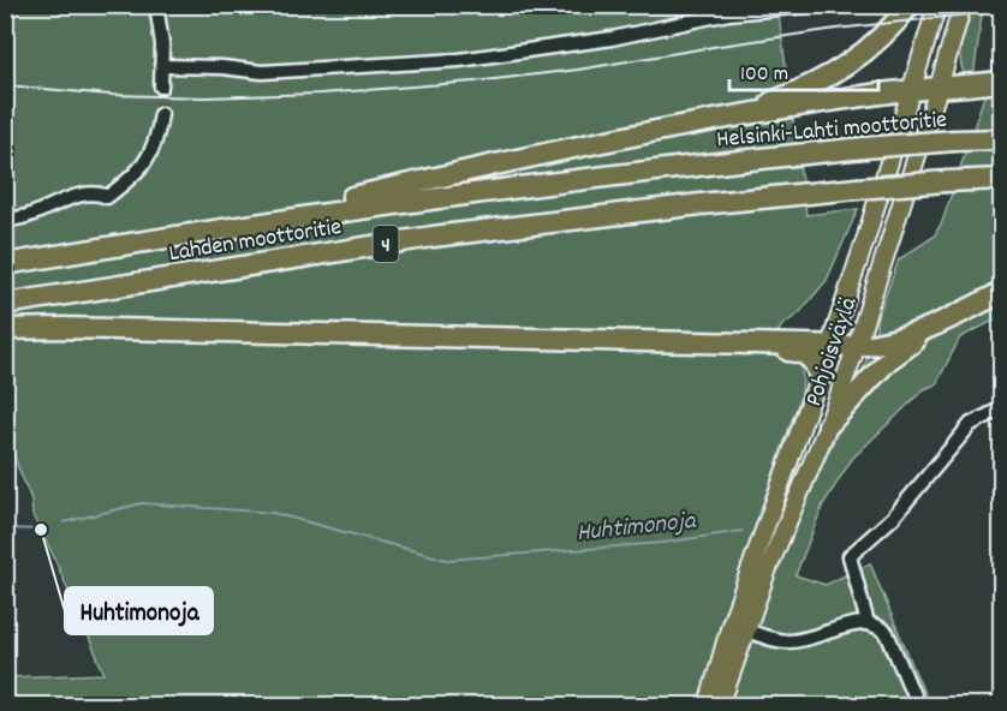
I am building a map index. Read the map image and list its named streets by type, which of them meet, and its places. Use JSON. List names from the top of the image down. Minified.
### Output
{"streets":{"highway":["Helsinki-Lahti moottoritie","Lahden moottoritie","4"],"main road":["Pohjoisväylä"]},"crossings":[["Helsinki-Lahti moottoritie","Lahden moottoritie"]],"water":["Huhtimonoja"],"places":["Huhtimonoja"],"scale_bar":"100 m"}
